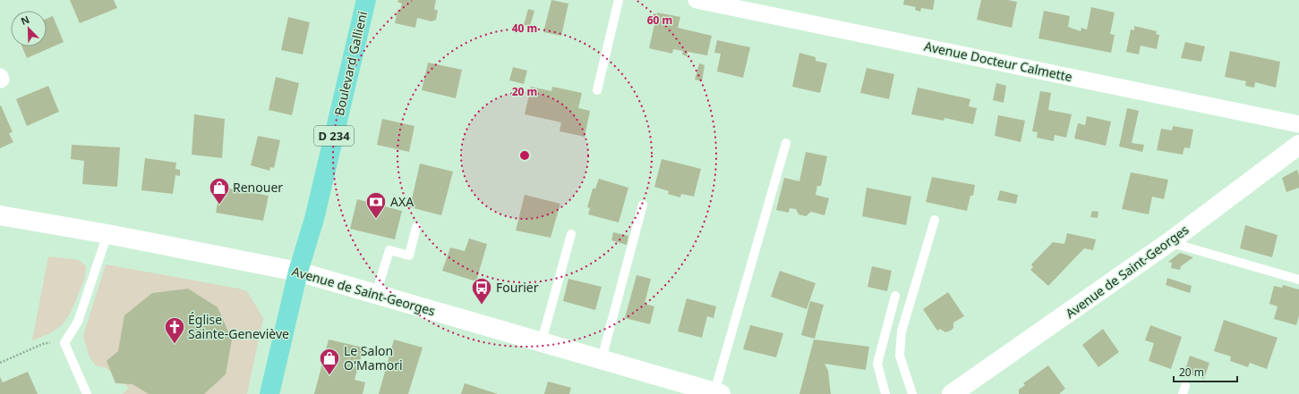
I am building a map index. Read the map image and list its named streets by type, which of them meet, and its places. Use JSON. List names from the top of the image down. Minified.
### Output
{"streets":{"main road":["Boulevard Gallieni","D 234","Avenue de Saint-Georges"],"street":["Avenue Docteur Calmette"]},"crossings":[["Boulevard Gallieni","D 234"],["Boulevard Gallieni","Avenue de Saint-Georges"],["D 234","Avenue de Saint-Georges"]],"places":{"shop":["Renouer","Le Salon O'Mamori"],"bank":["AXA"],"bus stop":["Fourier"],"church":["Église Sainte-Geneviève"]},"scale_bar":"20 m","north":"top left","rings":["60 m","40 m","20 m"]}
